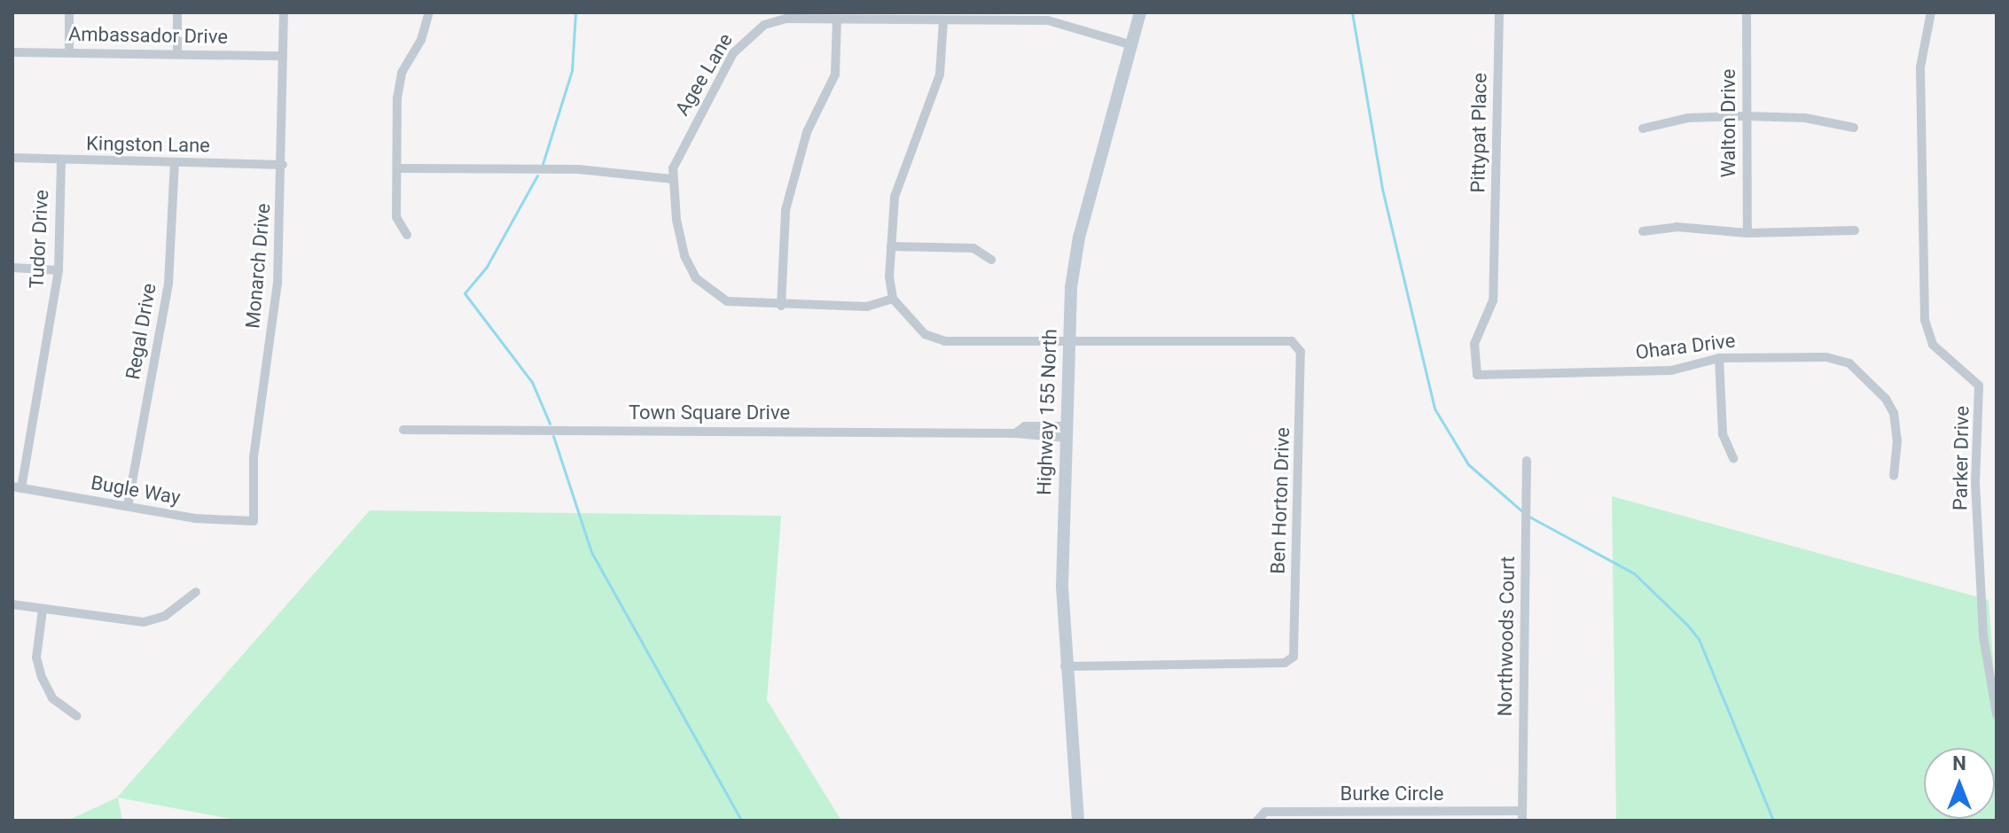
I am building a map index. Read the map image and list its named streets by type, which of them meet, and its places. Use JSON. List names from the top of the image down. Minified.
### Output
{"streets":{"main road":["Highway 155 North"],"street":["Ambassador Drive","Agee Lane","Walton Drive","Pittypat Place","Kingston Lane","Tudor Drive","Monarch Drive","Regal Drive","Ohara Drive","Town Square Drive","Parker Drive","Bugle Way","Ben Horton Drive","Northwoods Court","Burke Circle"]},"crossings":[["Ambassador Drive","Monarch Drive"],["Agee Lane","Highway 155 North"],["Pittypat Place","Ohara Drive"],["Kingston Lane","Tudor Drive"],["Kingston Lane","Monarch Drive"],["Kingston Lane","Regal Drive"],["Tudor Drive","Bugle Way"],["Monarch Drive","Bugle Way"],["Regal Drive","Bugle Way"],["Highway 155 North","Town Square Drive"],["Highway 155 North","Ben Horton Drive"],["Northwoods Court","Burke Circle"]],"north":"top"}
